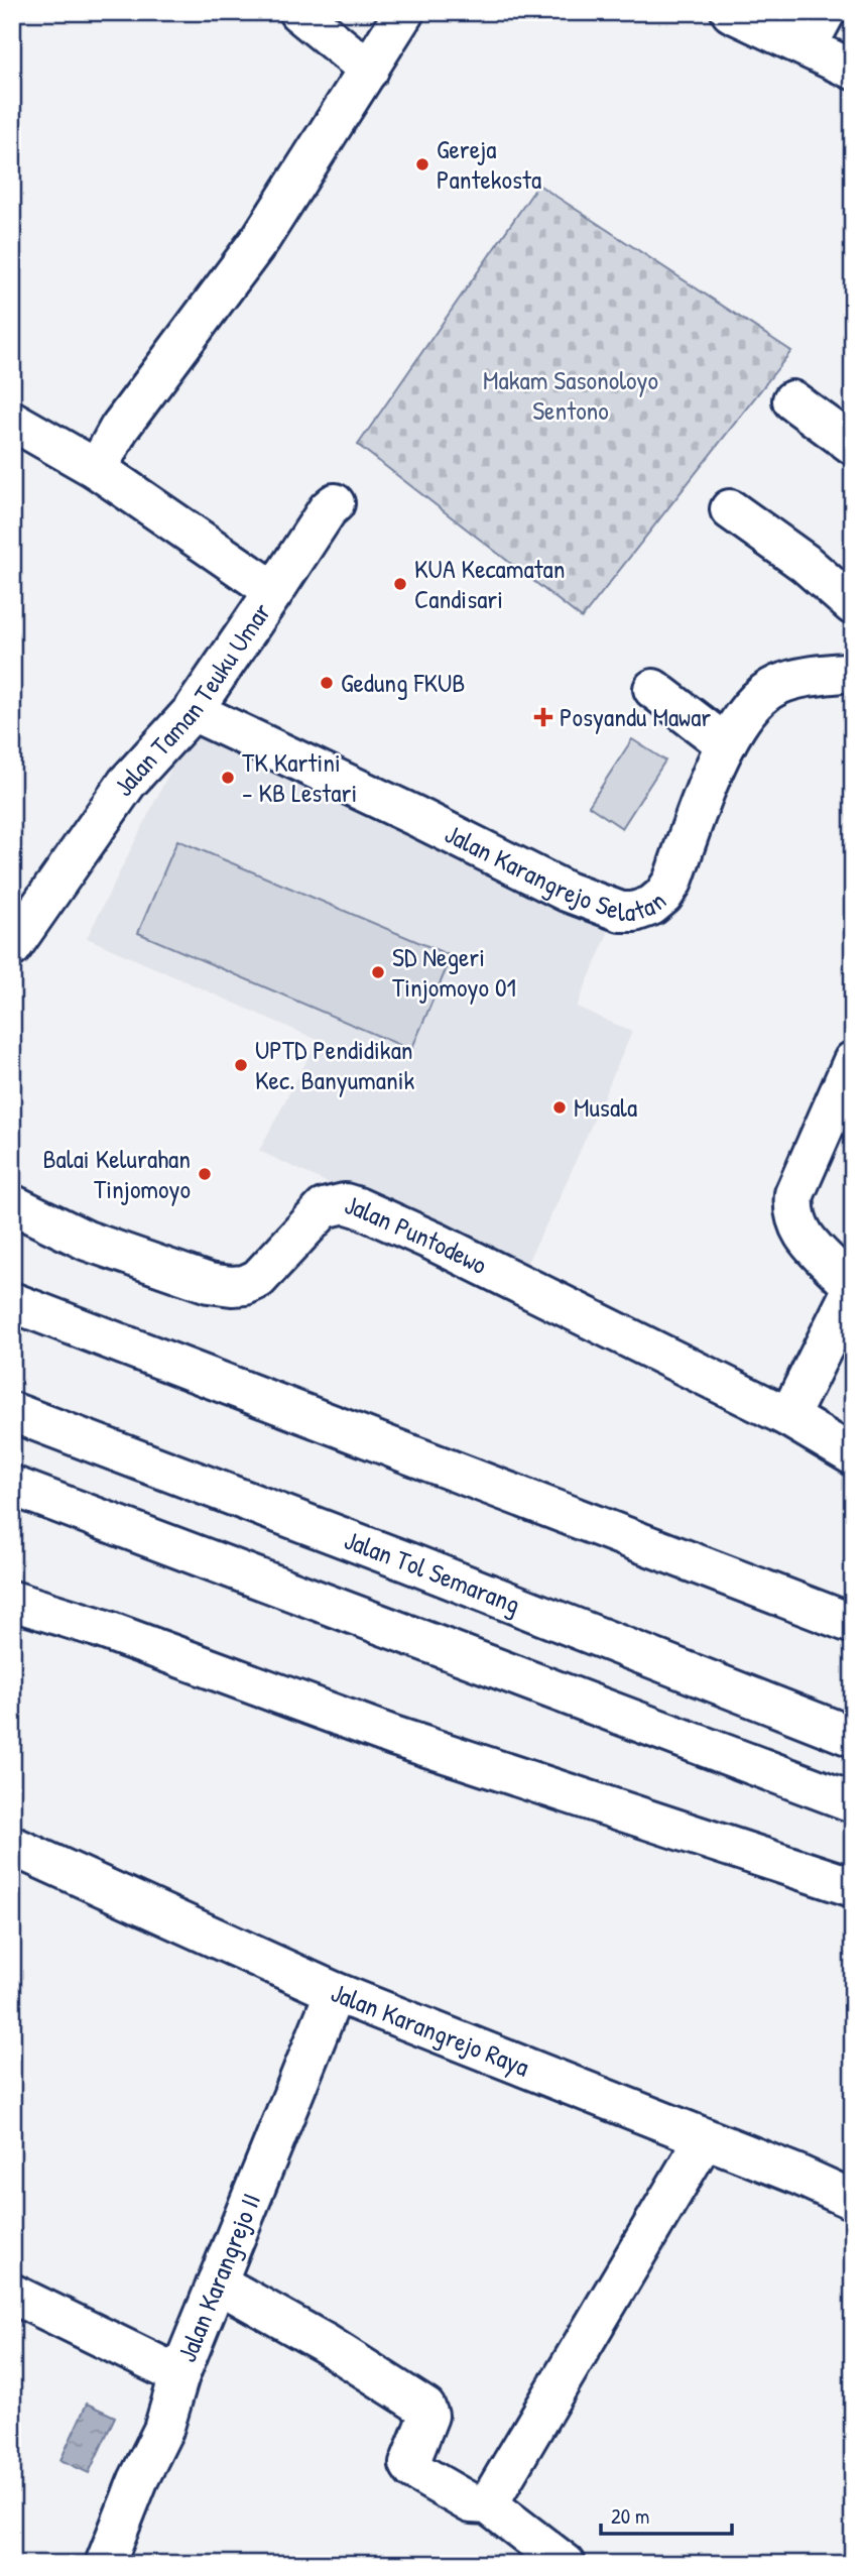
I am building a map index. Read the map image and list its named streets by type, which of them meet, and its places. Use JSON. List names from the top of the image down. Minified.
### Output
{"streets":{"main road":["Jalan Taman Teuku Umar","Jalan Karangrejo Selatan","Jalan Puntodewo","Jalan Tol Semarang","Jalan Karangrejo Raya","Jalan Karangrejo II"]},"crossings":[["Jalan Taman Teuku Umar","Jalan Karangrejo Selatan"],["Jalan Karangrejo Raya","Jalan Karangrejo II"]],"parks":["Makam Sasonoloyo Sentono"],"places":{"other":["Gereja Pantekosta","KUA Kecamatan Candisari","Gedung FKUB","TK Kartini - KB Lestari","SD Negeri Tinjomoyo 01","UPTD Pendidikan Kec. Banyumanik","Musala","Balai Kelurahan Tinjomoyo"],"health":["Posyandu Mawar"]},"scale_bar":"20 m"}
